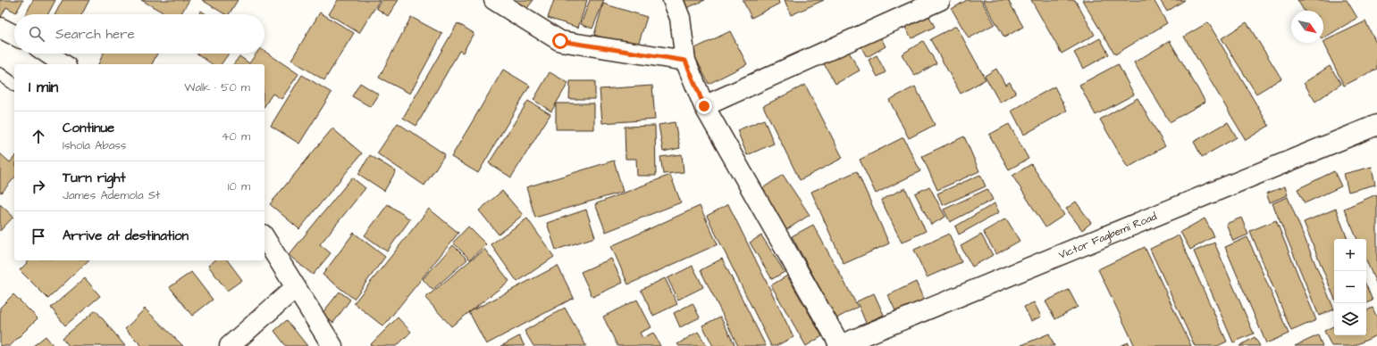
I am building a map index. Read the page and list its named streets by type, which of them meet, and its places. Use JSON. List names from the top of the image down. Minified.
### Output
{"streets":{"street":["Victor Fagbemi Road"]},"north":"bottom right","page":{"search":"Search here","heading":["1 min","Walk · 50 m"],"list":[["Continue","Ishola Abass","40 m"],["Turn right","James Ademola St","10 m"],"Arrive at destination"],"map_buttons":["+","−"]}}
